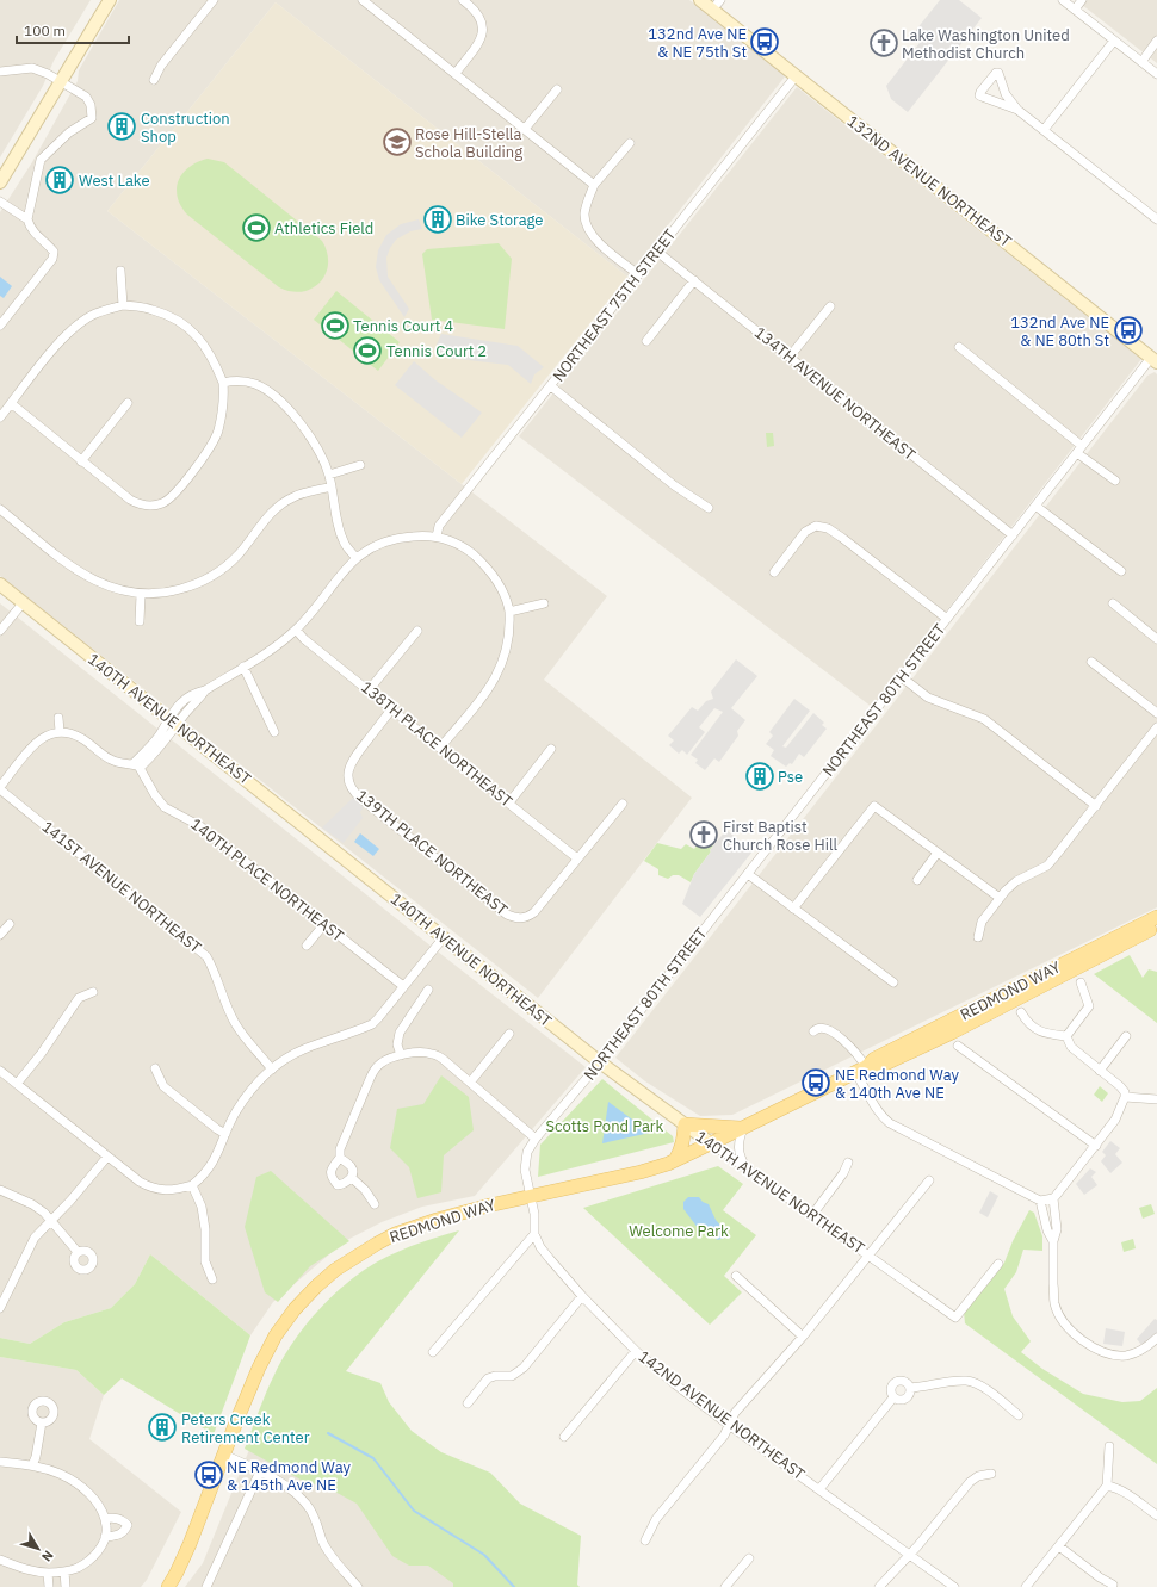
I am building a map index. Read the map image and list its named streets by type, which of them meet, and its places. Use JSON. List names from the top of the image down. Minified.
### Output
{"streets":{"main road":["132ND AVENUE NORTHEAST","140TH AVENUE NORTHEAST","REDMOND WAY"],"street":["NORTHEAST 75TH STREET","134TH AVENUE NORTHEAST","NORTHEAST 80TH STREET","138TH PLACE NORTHEAST","139TH PLACE NORTHEAST","140TH PLACE NORTHEAST","141ST AVENUE NORTHEAST","142ND AVENUE NORTHEAST"]},"crossings":[["132ND AVENUE NORTHEAST","NORTHEAST 75TH STREET"],["132ND AVENUE NORTHEAST","NORTHEAST 80TH STREET"],["NORTHEAST 75TH STREET","134TH AVENUE NORTHEAST"],["134TH AVENUE NORTHEAST","NORTHEAST 80TH STREET"],["NORTHEAST 80TH STREET","140TH AVENUE NORTHEAST"],["NORTHEAST 80TH STREET","142ND AVENUE NORTHEAST"],["140TH AVENUE NORTHEAST","REDMOND WAY"],["138TH PLACE NORTHEAST","139TH PLACE NORTHEAST"],["REDMOND WAY","142ND AVENUE NORTHEAST"]],"parks":["Scotts Pond Park","Welcome Park"],"places":{"bus stop":["132nd Ave NE & NE 75th St","132nd Ave NE & NE 80th St","NE Redmond Way & 140th Ave NE","NE Redmond Way & 145th Ave NE"],"church":["Lake Washington United Methodist Church","First Baptist Church Rose Hill"],"building":["Construction Shop","West Lake","Bike Storage","Pse","Peters Creek Retirement Center"],"school or university":["Rose Hill-Stella Schola Building"],"sports":["Athletics Field","Tennis Court 4","Tennis Court 2"]},"scale_bar":"100 m","north":"bottom right"}
